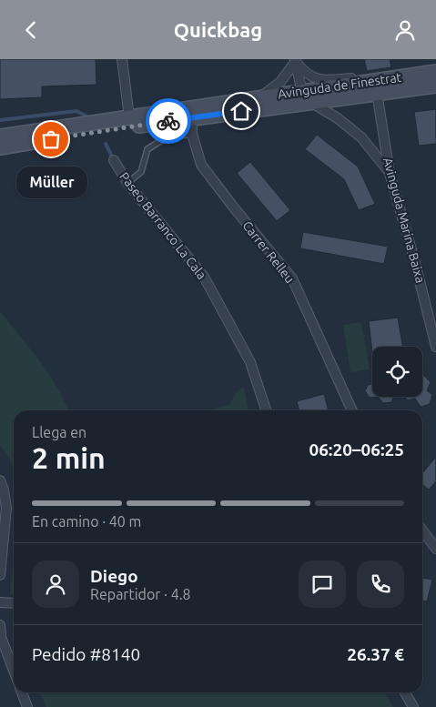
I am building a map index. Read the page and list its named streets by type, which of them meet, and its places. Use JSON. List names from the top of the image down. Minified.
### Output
{"streets":{"main road":["Avinguda de Finestrat"],"street":["Avinguda Marina Baixa","Paseo Barranco La Cala","Carrer Relleu"]},"crossings":[["Avinguda de Finestrat","Avinguda Marina Baixa"],["Avinguda de Finestrat","Carrer Relleu"]],"places":["Müller"],"page":{"header":"Quickbag","bubble":"Müller","heading":["2 min","Llega en","06:20–06:25"],"panel":["Diego","Repartidor · 4.8","Pedido #8140","26.37 €"],"bar":"En camino · 40 m"}}
